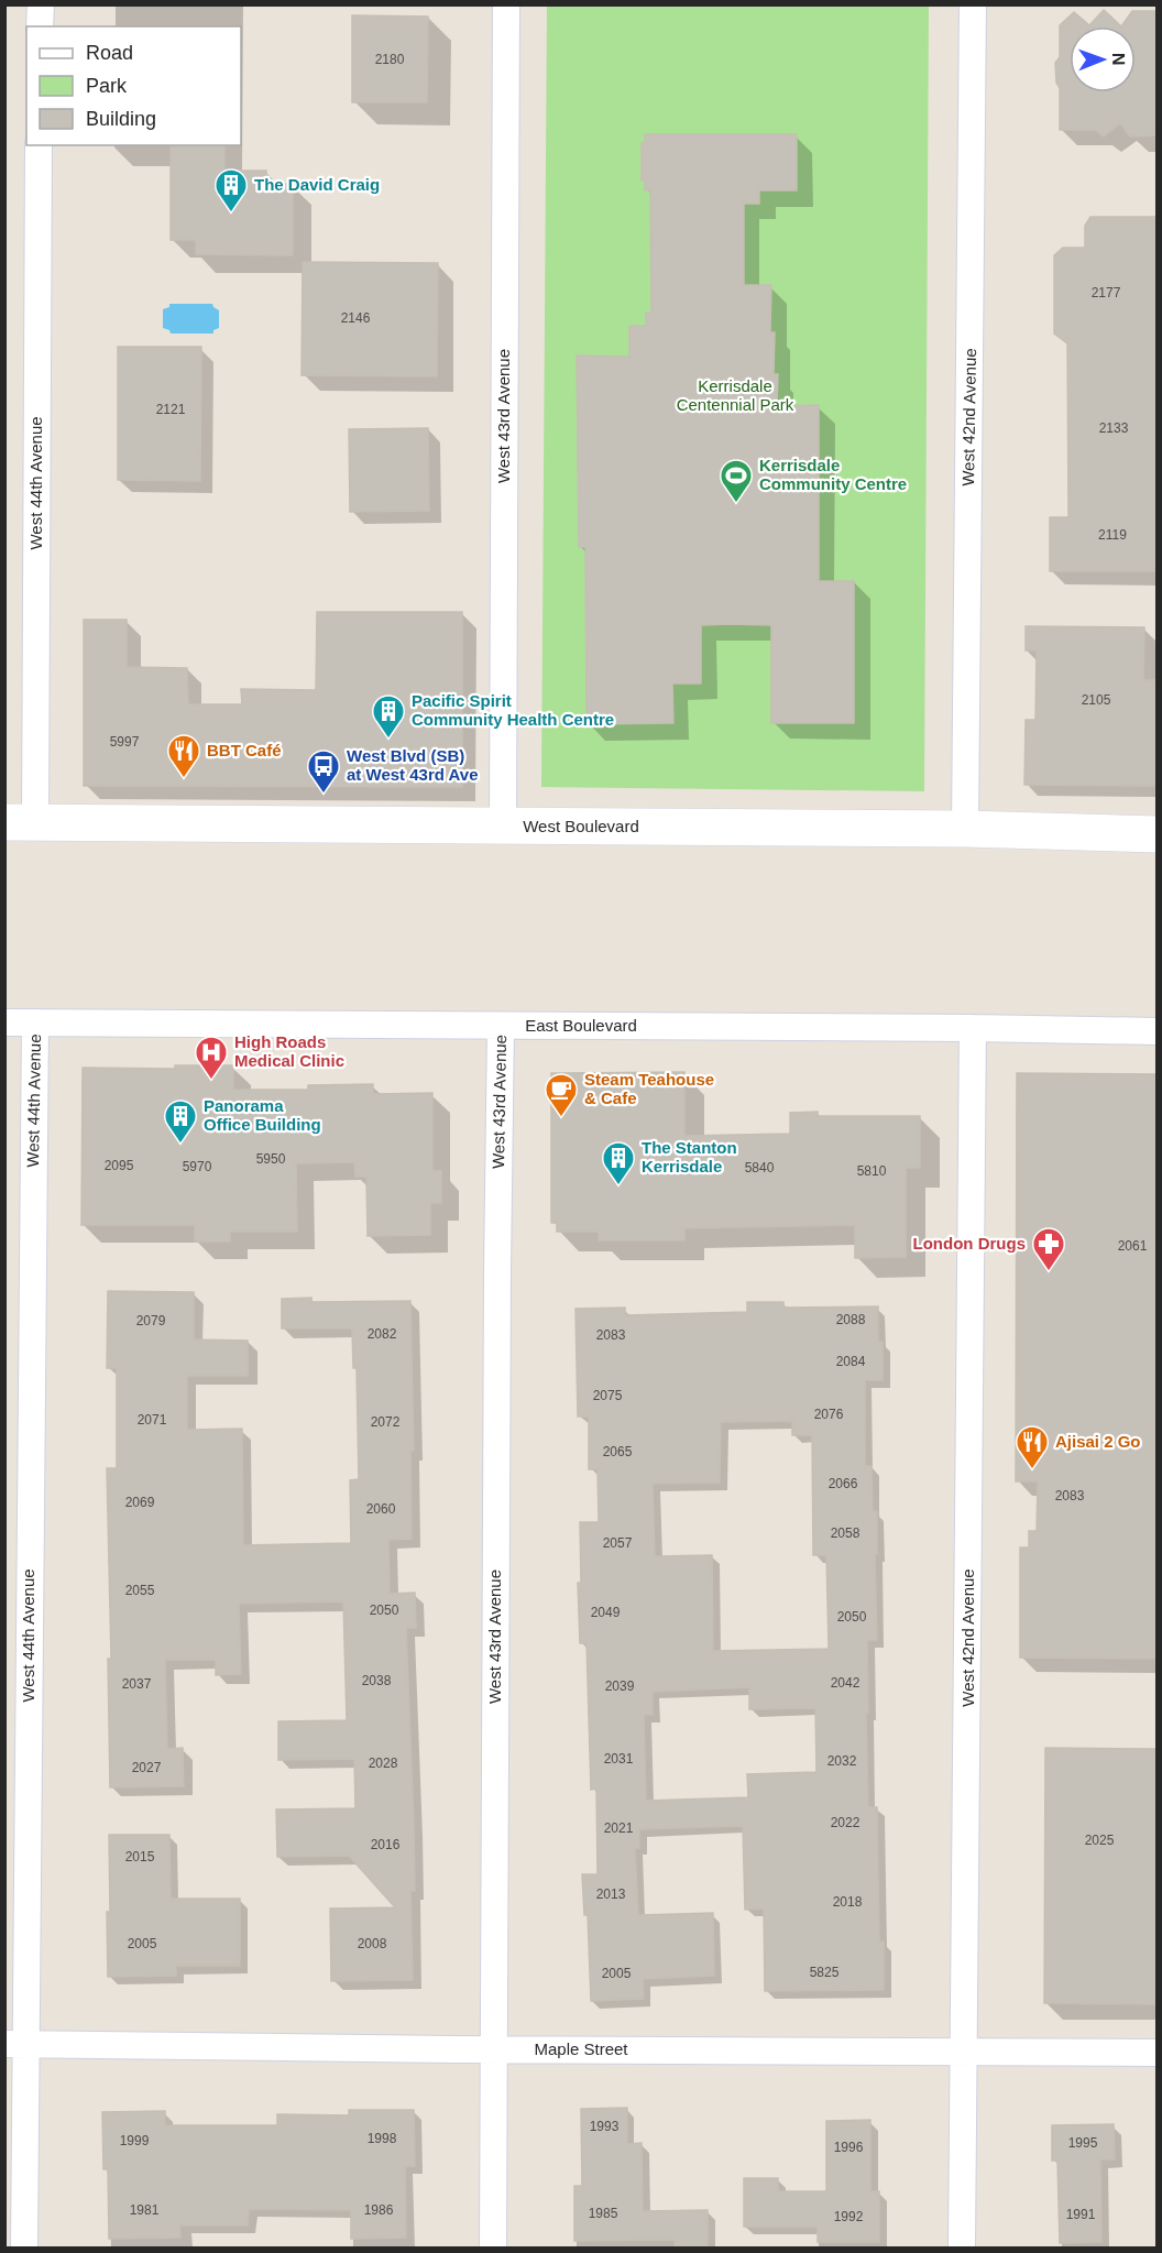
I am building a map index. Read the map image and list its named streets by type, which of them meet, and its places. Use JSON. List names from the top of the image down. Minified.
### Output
{"streets":{"street":["West 43rd Avenue","West 42nd Avenue","West 44th Avenue","West Boulevard","East Boulevard","Maple Street"]},"crossings":[["West 43rd Avenue","West Boulevard"],["West 43rd Avenue","East Boulevard"],["West 43rd Avenue","Maple Street"],["West 42nd Avenue","West Boulevard"],["West 42nd Avenue","East Boulevard"],["West 42nd Avenue","Maple Street"],["West 44th Avenue","West Boulevard"],["West 44th Avenue","East Boulevard"],["West 44th Avenue","Maple Street"]],"parks":["Kerrisdale Centennial Park"],"places":{"building":["The David Craig","Pacific Spirit Community Health Centre","Panorama Office Building","The Stanton Kerrisdale"],"sports":["Kerrisdale Community Centre"],"restaurant":["BBT Café","Ajisai 2 Go"],"bus stop":["West Blvd (SB) at West 43rd Ave"],"hospital":["High Roads Medical Clinic"],"cafe":["Steam Teahouse & Cafe"],"pharmacy":["London Drugs"]},"house_numbers":["2180","2177","2146","2121","2133","2119","2105","5997","5950","2095","5970","5840","5810","2061","2088","2079","2082","2083","2084","2075","2076","2071","2072","2065","2066","2083","2069","2060","2058","2057","2055","2050","2049","2050","2038","2042","2037","2039","2031","2032","2028","2027","2022","2021","2025","2016","2015","2013","2018","2005","2008","5825","2005","1993","1998","1999","1995","1996","1981","1986","1985","1991","1992"],"legend":["Road","Park","Building"],"north":"right"}
